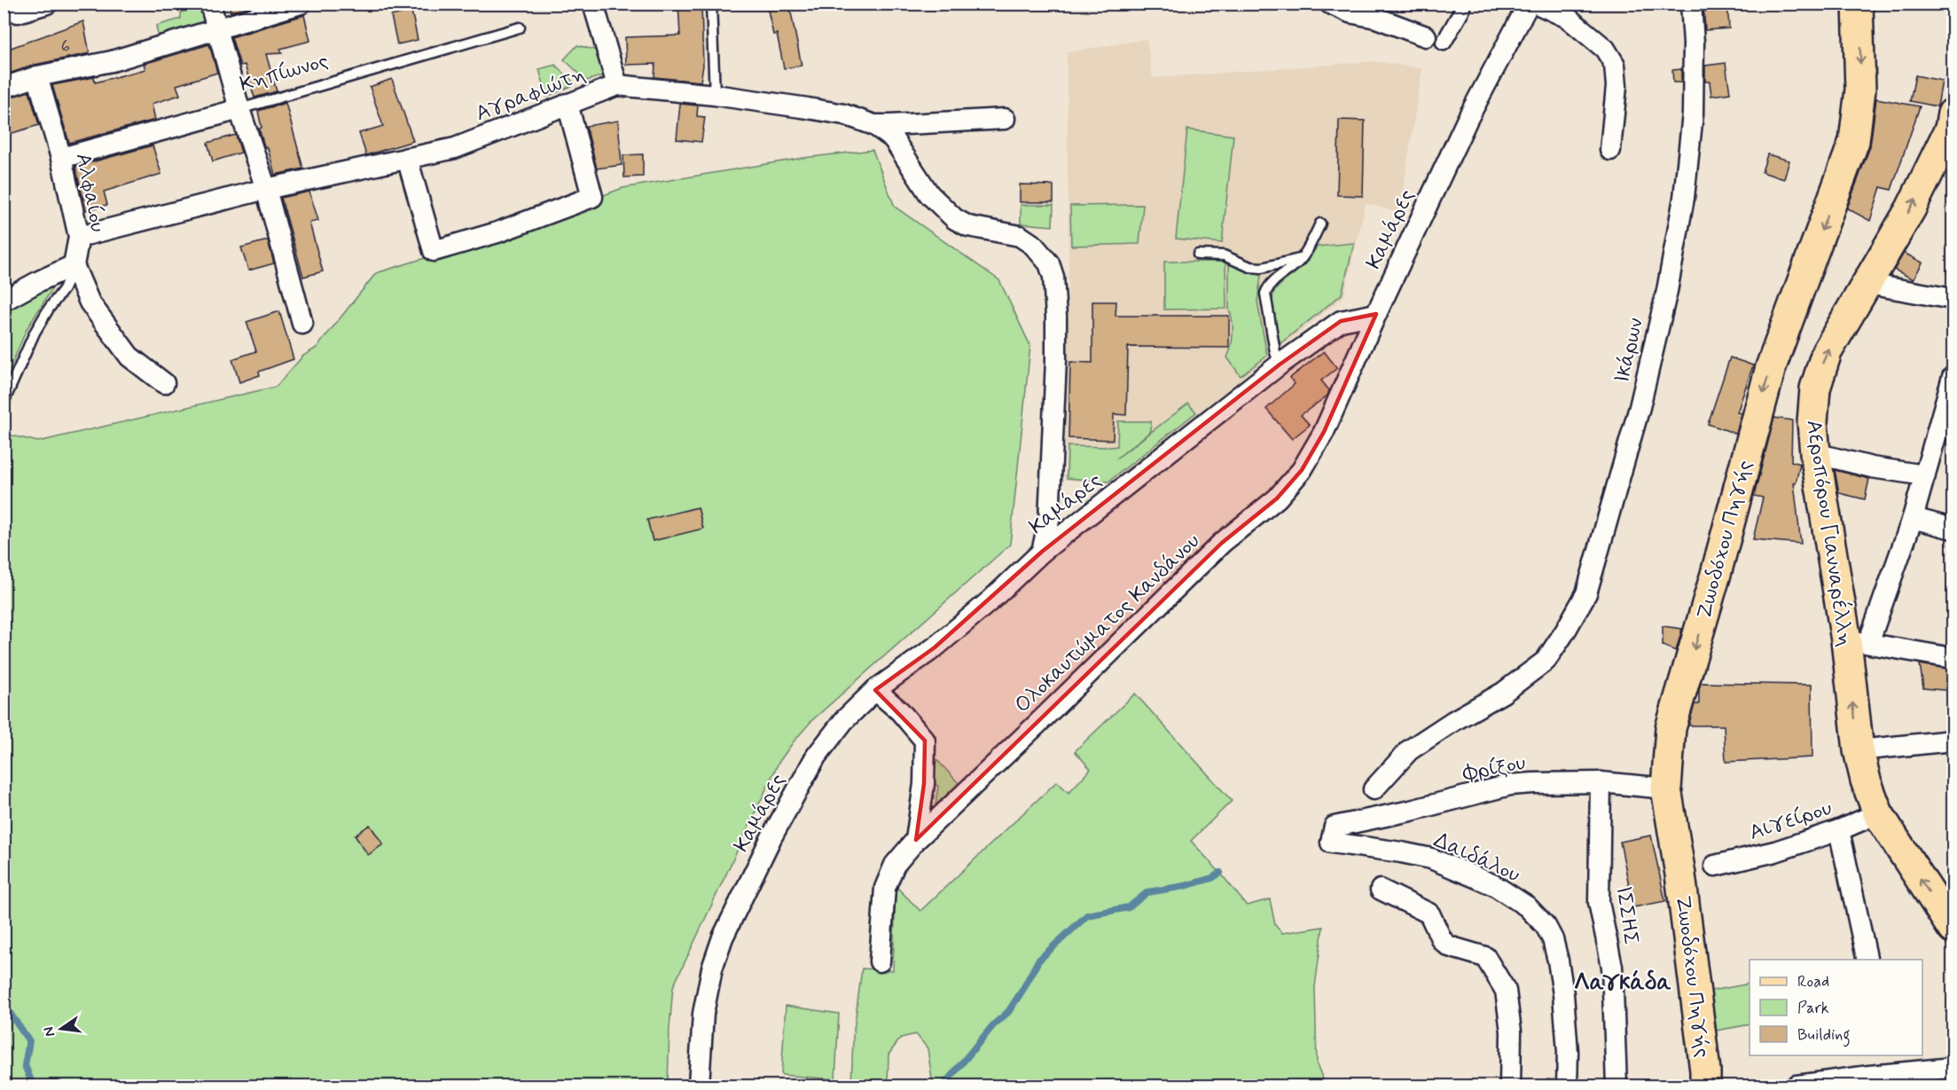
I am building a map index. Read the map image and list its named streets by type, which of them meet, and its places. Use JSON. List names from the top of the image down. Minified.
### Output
{"streets":{"main road":["Αεροπόρου Γιανναρέλλη","Ζωοδόχου Πηγής"],"street":["Κηπίωνος","Αγραφιώτη","Αλφαίου","Καμάρες","Ικάρων","Ολοκαυτώματος Κανδάνου","Φρίξου","Αιγείρου","Δαιδάλου","ΙΣΣΗΣ"]},"crossings":[["Κηπίωνος","Αλφαίου"],["Αγραφιώτη","Αλφαίου"],["Καμάρες","Ολοκαυτώματος Κανδάνου"],["Αεροπόρου Γιανναρέλλη","Αιγείρου"],["Ζωοδόχου Πηγής","Φρίξου"],["Φρίξου","Δαιδάλου"],["Φρίξου","ΙΣΣΗΣ"]],"one_way":["Αεροπόρου Γιανναρέλλη","Ζωοδόχου Πηγής"],"districts":["Λαγκάδα"],"house_numbers":["6"],"legend":["Road","Park","Building"],"north":"left"}
